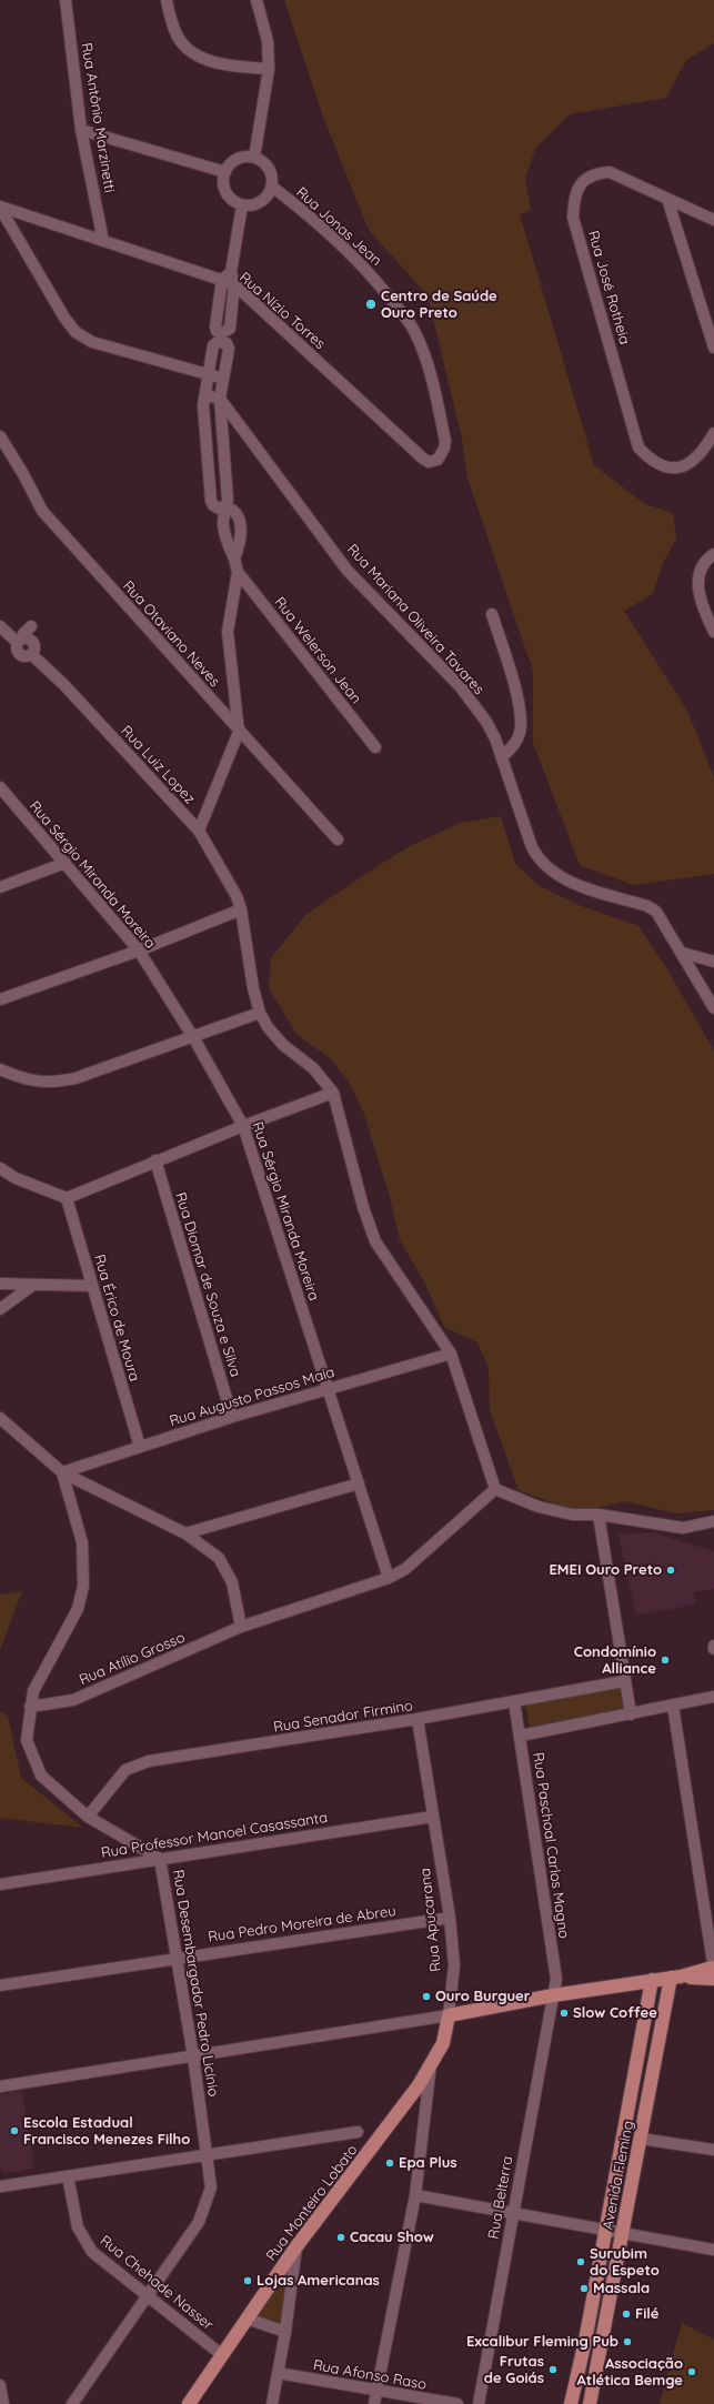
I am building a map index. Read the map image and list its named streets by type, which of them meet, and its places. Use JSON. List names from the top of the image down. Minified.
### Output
{"streets":{"main road":["Rua Apucarana","Avenida Fleming","Rua Monteiro Lobato"],"street":["Rua Antônio Marzinetti","Rua Jonas Jean","Rua José Rotheia","Rua Nízio Torres","Rua Mariana Oliveira Tavares","Rua Otaviano Neves","Rua Welerson Jean","Rua Luiz Lopez","Rua Sérgio Miranda Moreira","Rua Diomar de Souza e Silva","Rua Érico de Moura","Rua Augusto Passos Maia","Rua Atílio Grosso","Rua Senador Firmino","Rua Professor Manoel Casassanta","Rua Paschoal Carlos Magno","Rua Pedro Moreira de Abreu","Rua Desembargador Pedro Licínio","Rua Belterra","Rua Chehade Nasser","Rua Afonso Raso"]},"crossings":[["Rua Antônio Marzinetti","Rua Nízio Torres"],["Rua Jonas Jean","Rua Nízio Torres"],["Rua Sérgio Miranda Moreira","Rua Augusto Passos Maia"],["Rua Sérgio Miranda Moreira","Rua Atílio Grosso"],["Rua Diomar de Souza e Silva","Rua Augusto Passos Maia"],["Rua Érico de Moura","Rua Augusto Passos Maia"],["Rua Augusto Passos Maia","Rua Desembargador Pedro Licínio"],["Rua Atílio Grosso","Rua Desembargador Pedro Licínio"],["Rua Senador Firmino","Rua Paschoal Carlos Magno"],["Rua Senador Firmino","Rua Apucarana"],["Rua Senador Firmino","Rua Desembargador Pedro Licínio"],["Rua Professor Manoel Casassanta","Rua Apucarana"],["Rua Professor Manoel Casassanta","Rua Desembargador Pedro Licínio"],["Rua Paschoal Carlos Magno","Rua Belterra"],["Rua Apucarana","Rua Pedro Moreira de Abreu"],["Rua Apucarana","Rua Monteiro Lobato"],["Rua Apucarana","Rua Afonso Raso"],["Rua Pedro Moreira de Abreu","Rua Desembargador Pedro Licínio"],["Rua Desembargador Pedro Licínio","Rua Chehade Nasser"],["Rua Monteiro Lobato","Rua Chehade Nasser"]],"places":["Centro de Saúde Ouro Preto","EMEI Ouro Preto","Condomínio Alliance","Ouro Burguer","Slow Coffee","Escola Estadual Francisco Menezes Filho","Epa Plus","Cacau Show","Surubim do Espeto","Lojas Americanas","Massala","Filé","Excalibur Fleming Pub","Frutas de Goiás","Associação Atlética Bemge"]}
